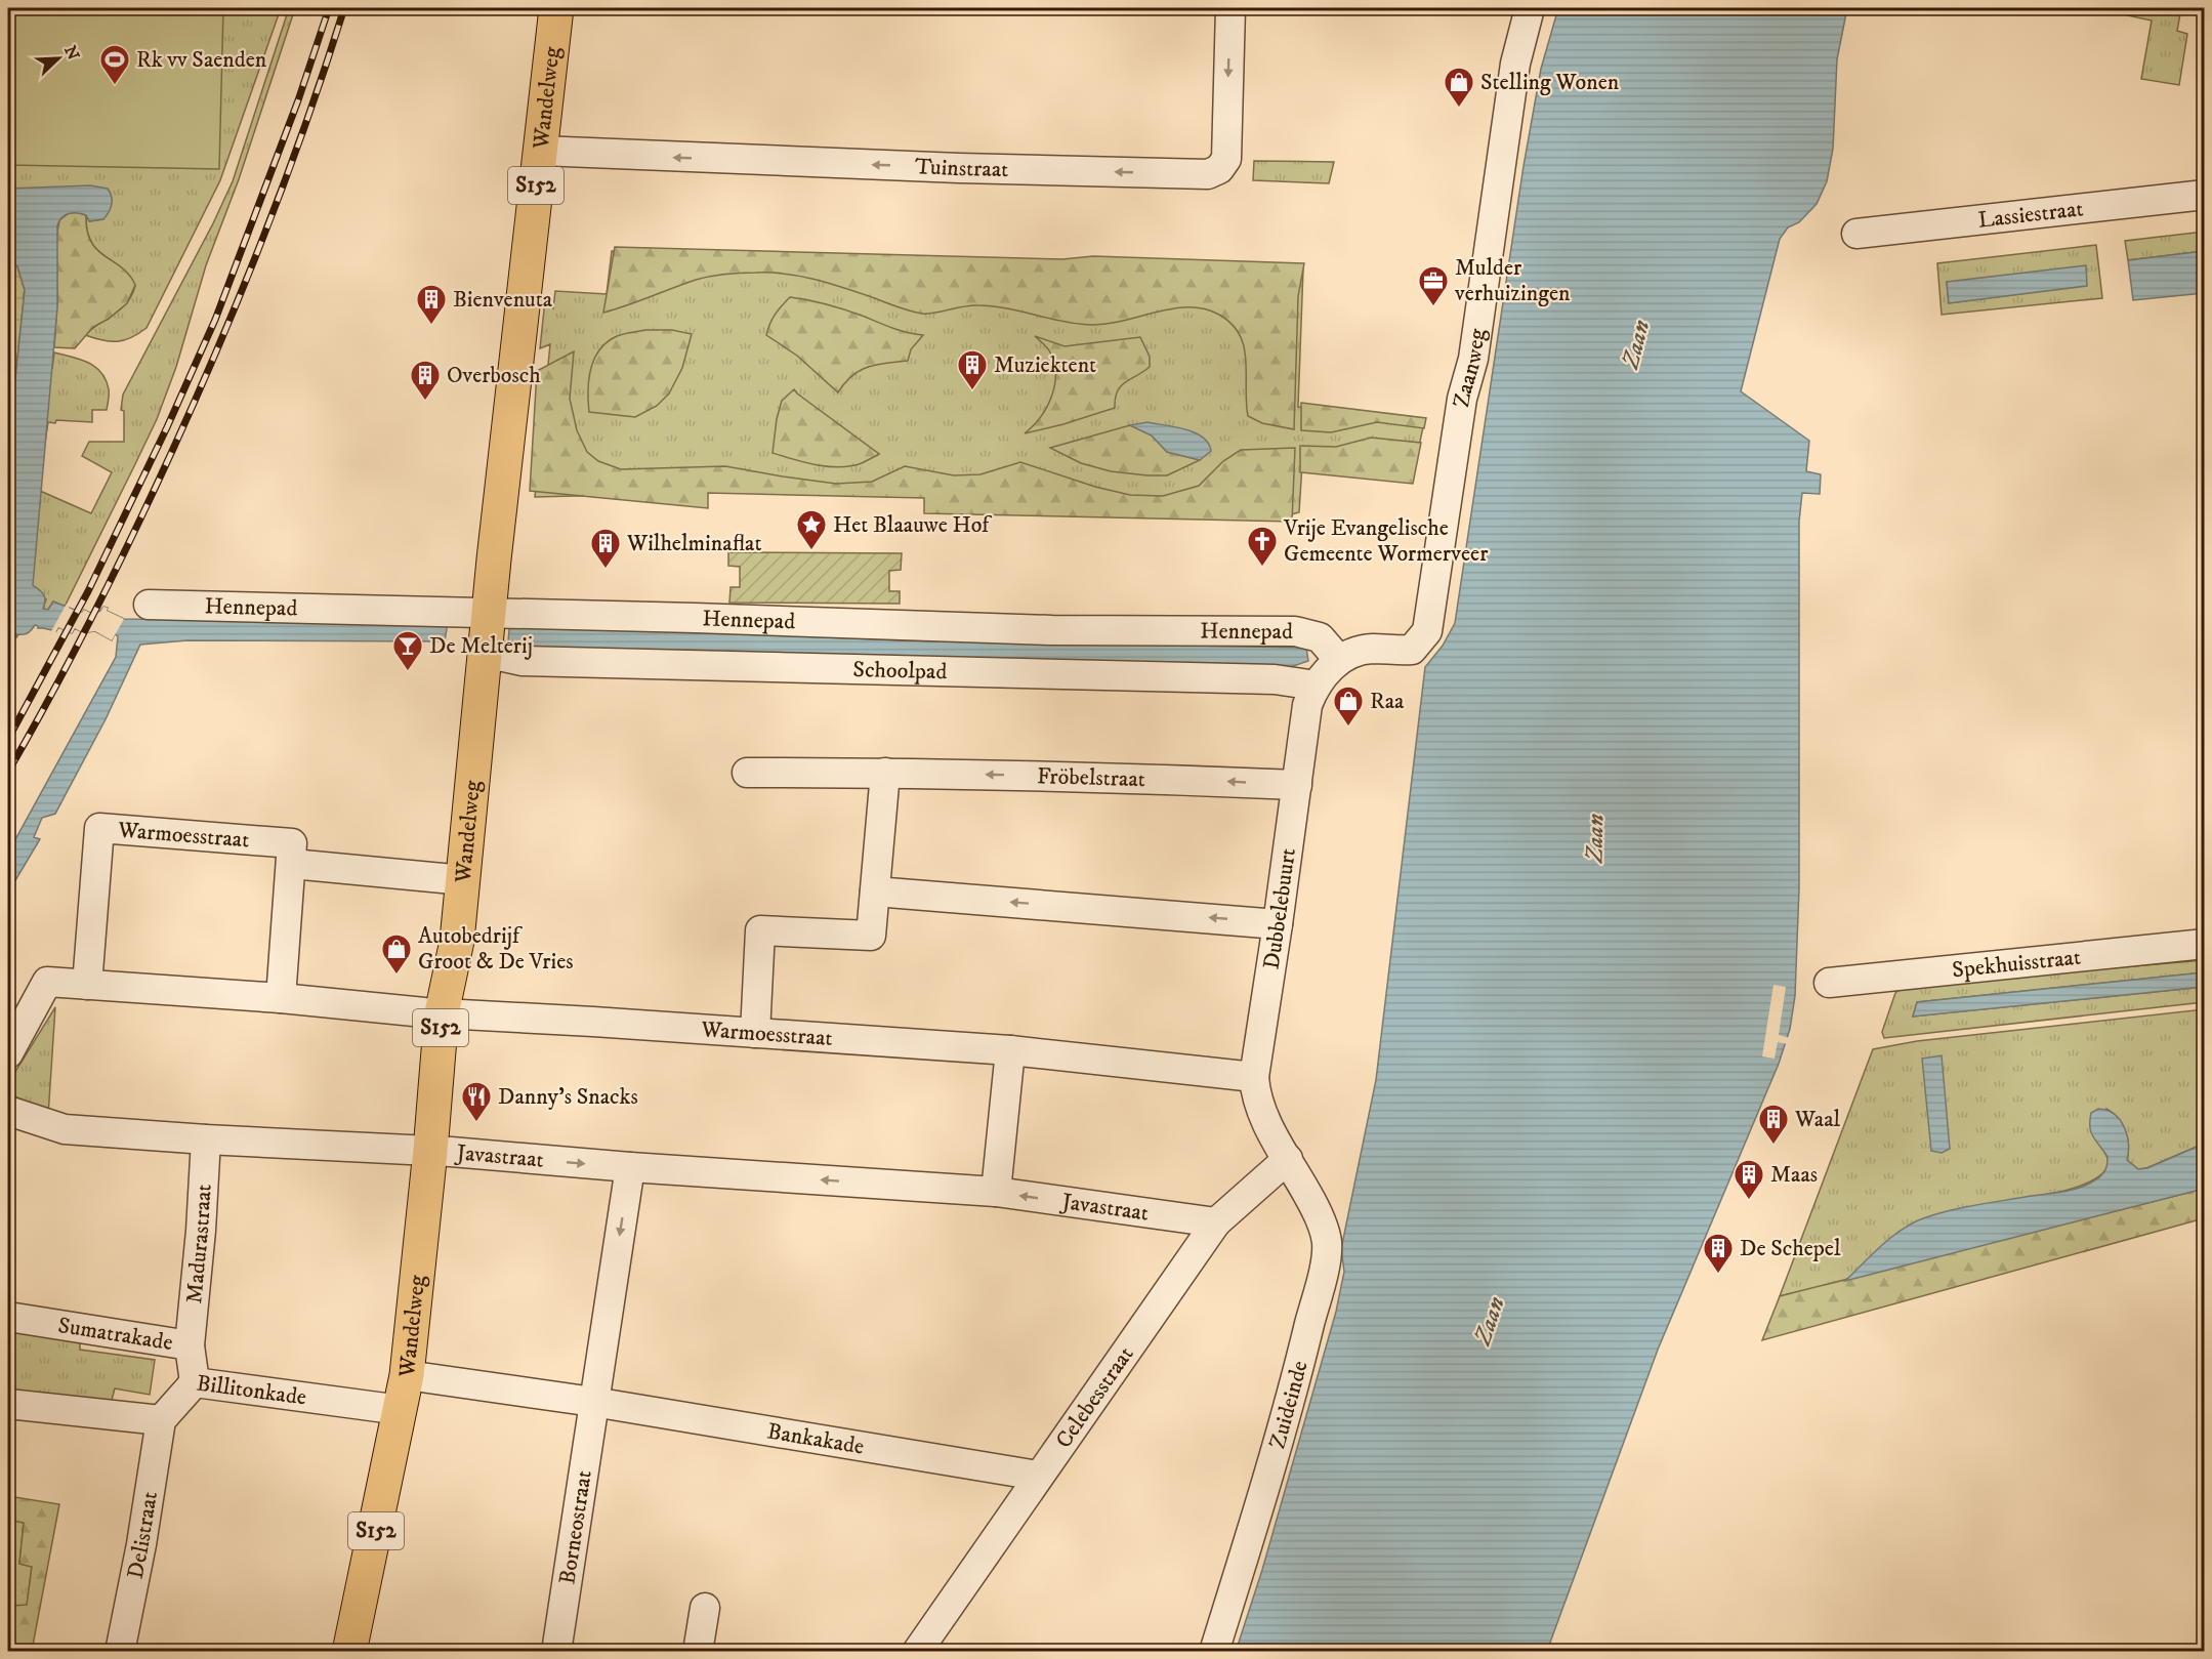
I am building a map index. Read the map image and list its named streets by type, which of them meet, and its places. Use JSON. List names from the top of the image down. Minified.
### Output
{"streets":{"main road":["Wandelweg","S152"],"street":["Tuinstraat","Lassiestraat","Zaanweg","Hennepad","Schoolpad","Fröbelstraat","Warmoesstraat","Dubbelebuurt","Spekhuisstraat","Javastraat","Madurastraat","Sumatrakade","Billitonkade","Celebesstraat","Zuideinde","Bankakade","Borneostraat","Delistraat"]},"crossings":[["Wandelweg","Tuinstraat"],["Wandelweg","Hennepad"],["Wandelweg","Schoolpad"],["Wandelweg","Warmoesstraat"],["Wandelweg","Javastraat"],["Wandelweg","Billitonkade"],["Wandelweg","Bankakade"],["Zaanweg","Hennepad"],["Zaanweg","Dubbelebuurt"],["Hennepad","Schoolpad"],["Hennepad","Dubbelebuurt"],["Schoolpad","Dubbelebuurt"],["Fröbelstraat","Dubbelebuurt"],["Warmoesstraat","Dubbelebuurt"],["Dubbelebuurt","Celebesstraat"],["Dubbelebuurt","Zuideinde"],["Javastraat","Madurastraat"],["Javastraat","Celebesstraat"],["Madurastraat","Sumatrakade"],["Sumatrakade","Billitonkade"],["Billitonkade","Delistraat"],["Celebesstraat","Zuideinde"],["Celebesstraat","Bankakade"],["Bankakade","Borneostraat"]],"one_way":["Tuinstraat"],"water":["Zaan"],"places":{"sports":["Rk vv Saenden"],"shop":["Stelling Wonen","Raa","Autobedrijf Groot & De Vries"],"office":["Mulder verhuizingen"],"building":["Bienvenuta","Muziektent","Overbosch","Wilhelminaflat","Waal","Maas","De Schepel"],"place":["Het Blaauwe Hof"],"church":["Vrije Evangelische Gemeente Wormerveer"],"bar":["De Melterij"],"restaurant":["Danny's Snacks"]},"north":"top right"}
